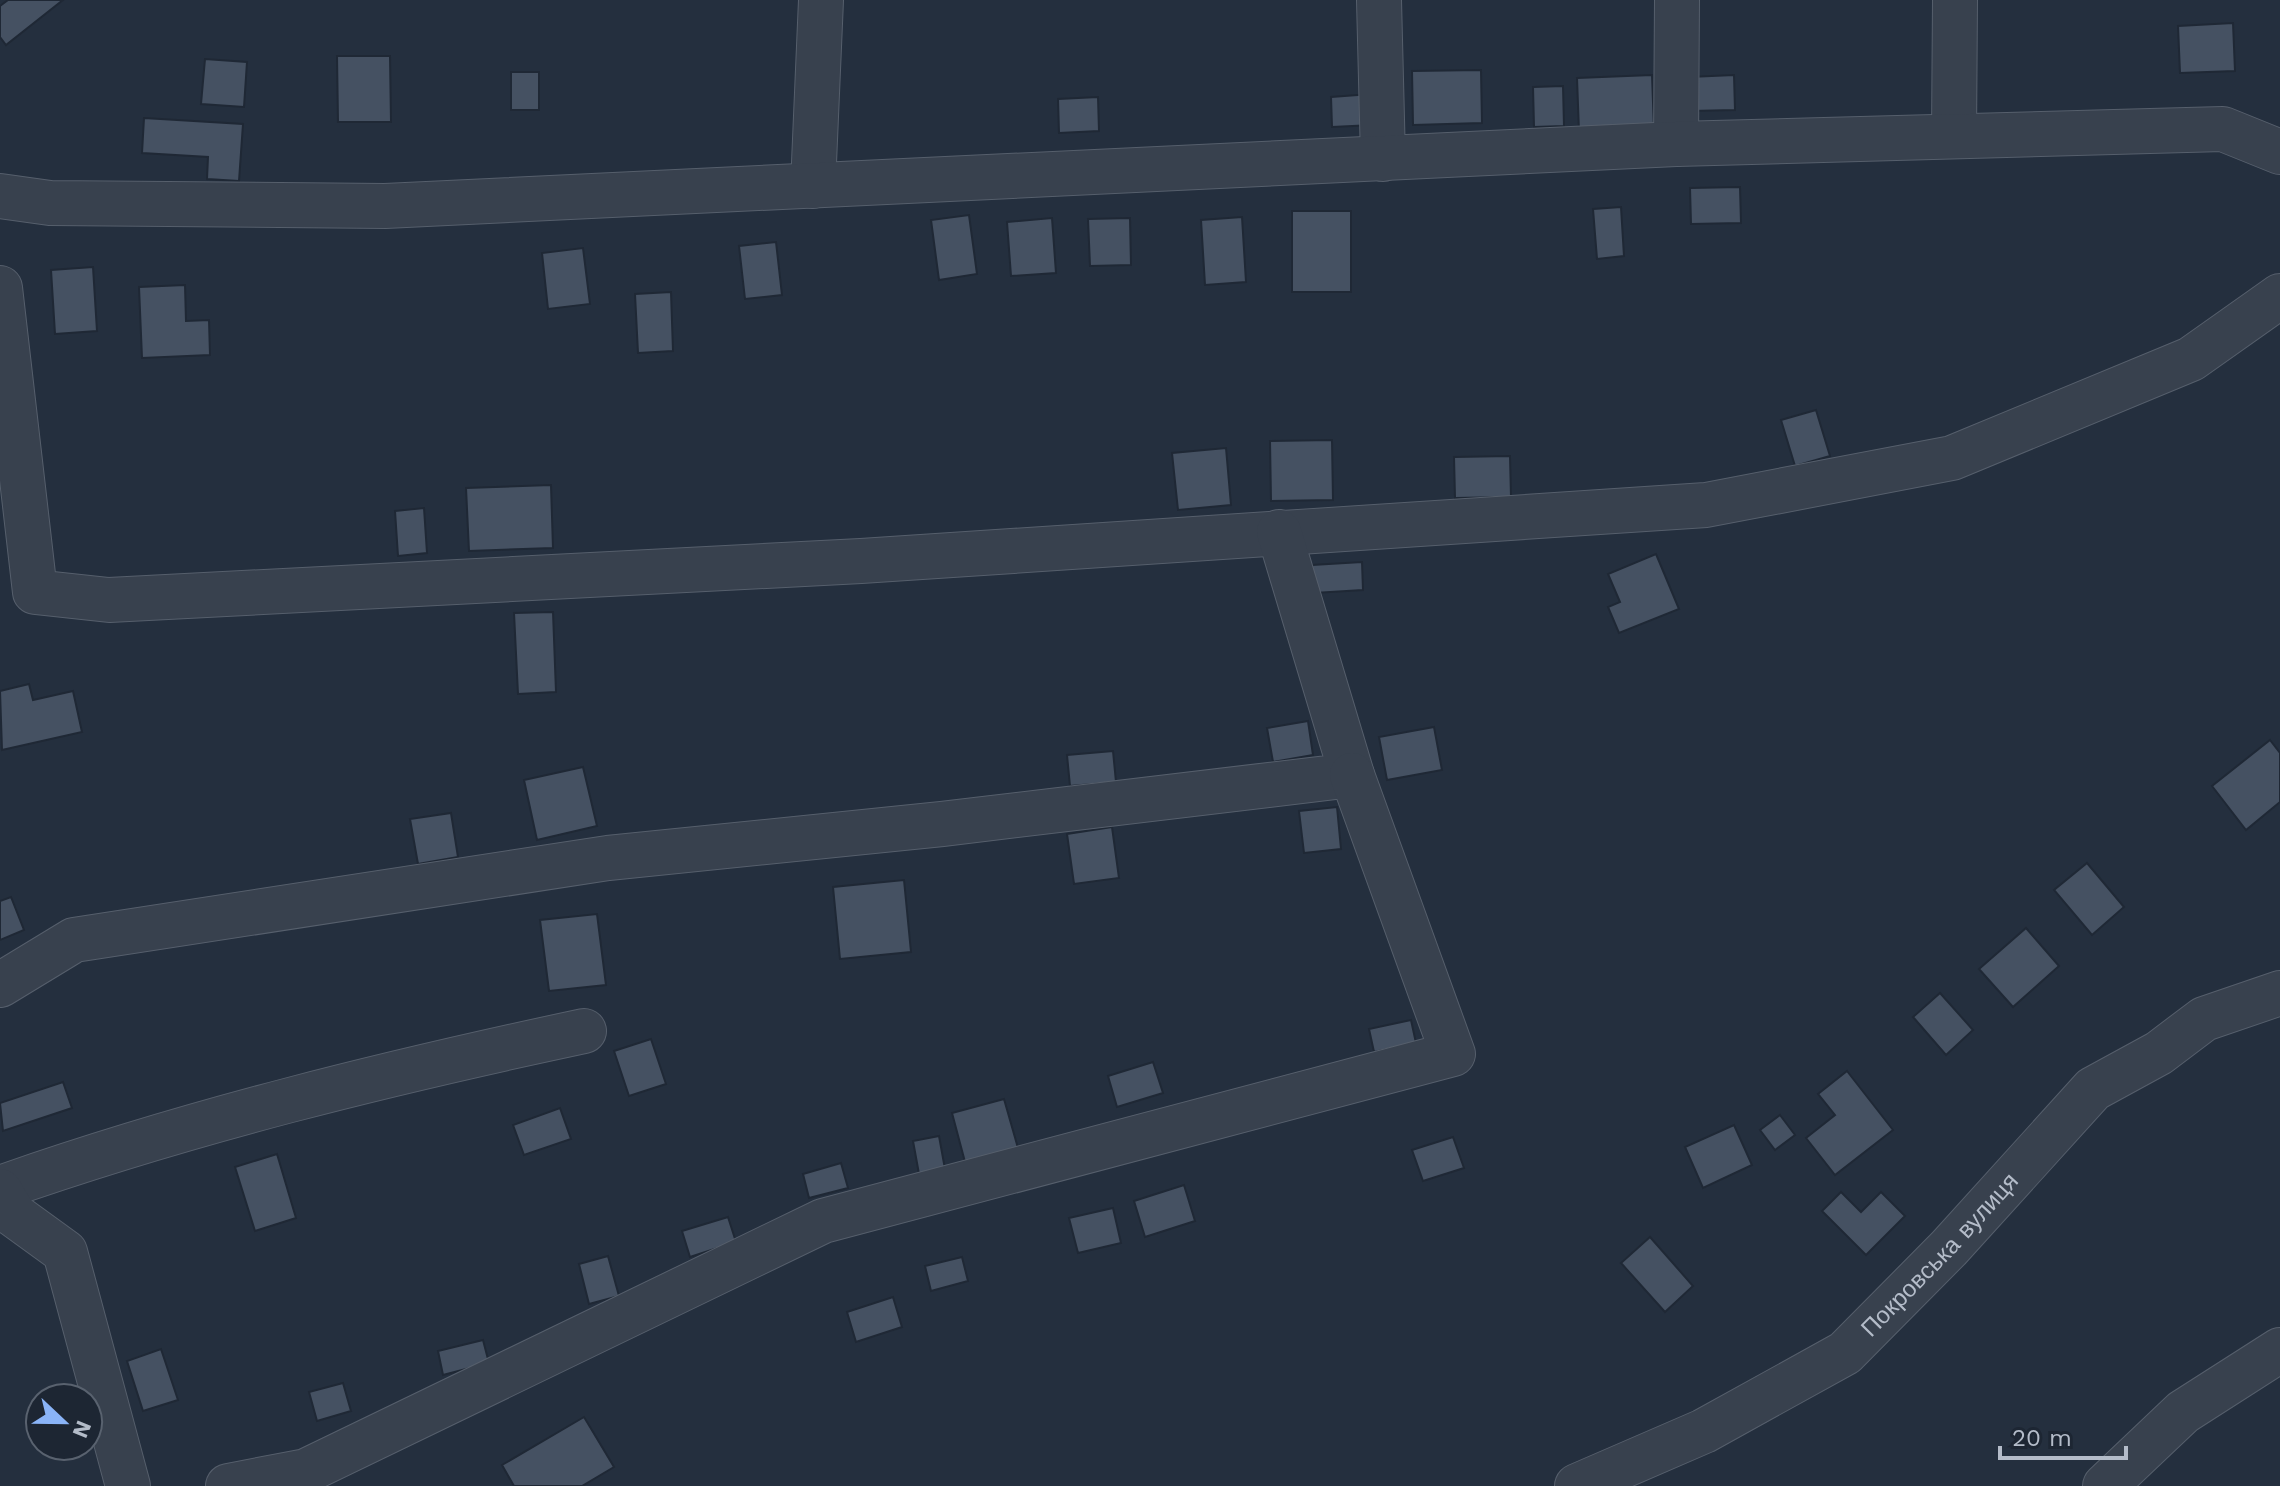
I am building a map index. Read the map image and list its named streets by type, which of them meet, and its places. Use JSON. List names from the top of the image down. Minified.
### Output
{"streets":{"street":["Покровська вулиця"]},"scale_bar":"20 m","north":"right"}
